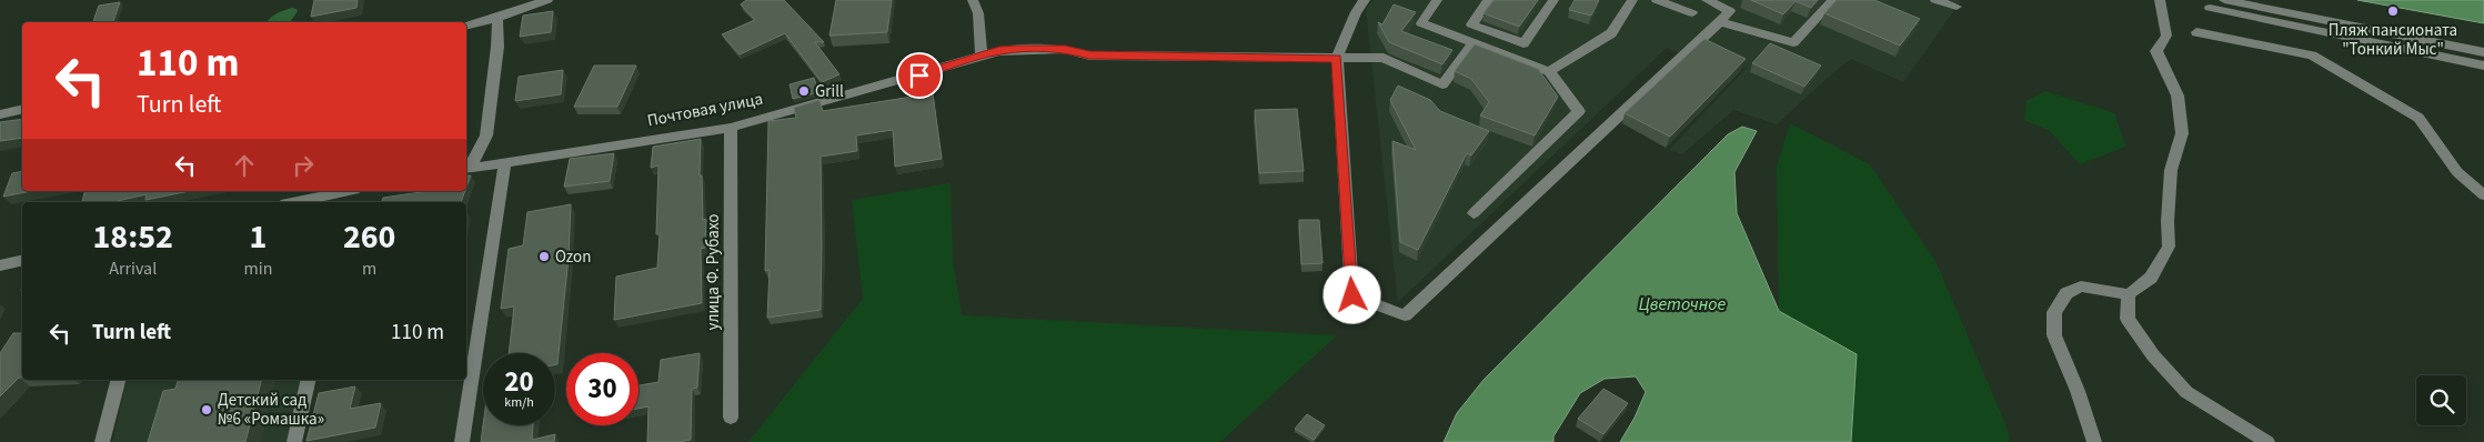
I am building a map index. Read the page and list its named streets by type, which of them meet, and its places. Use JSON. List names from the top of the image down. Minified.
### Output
{"streets":{"street":["Почтовая улица","улица Ф. Рубахо"]},"crossings":[["Почтовая улица","улица Ф. Рубахо"]],"water":["Цветочное"],"places":["Пляж пансионата \"Тонкий Мыс\"","Grill","Ozon","Детский сад №6 «Ромашка»"],"page":{"turn":["110 m","Turn left"],"eta":["18:52","Arrival","1","min","260","m"],"list":[{"name":"Turn left","value":"110 m"}],"speed":"20 km/h","limit":"30"}}
